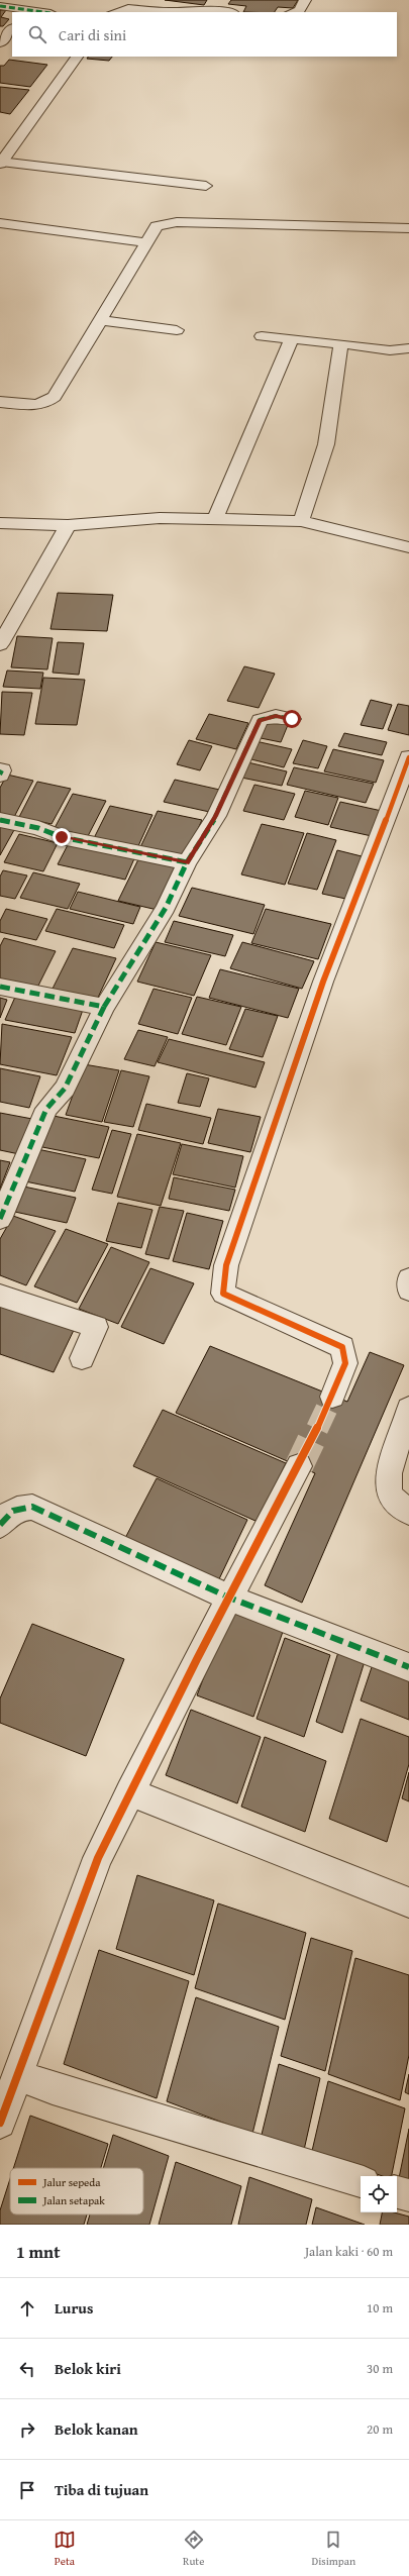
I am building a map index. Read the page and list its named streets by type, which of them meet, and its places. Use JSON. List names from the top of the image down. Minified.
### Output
{"legend":["Jalur sepeda","Jalan setapak"],"page":{"search":"Cari di sini","heading":["1 mnt","Jalan kaki · 60 m"],"list":[["Lurus","10 m"],["Belok kiri","30 m"],["Belok kanan","20 m"],"Tiba di tujuan"],"nav":["Peta","Rute","Disimpan"]}}
